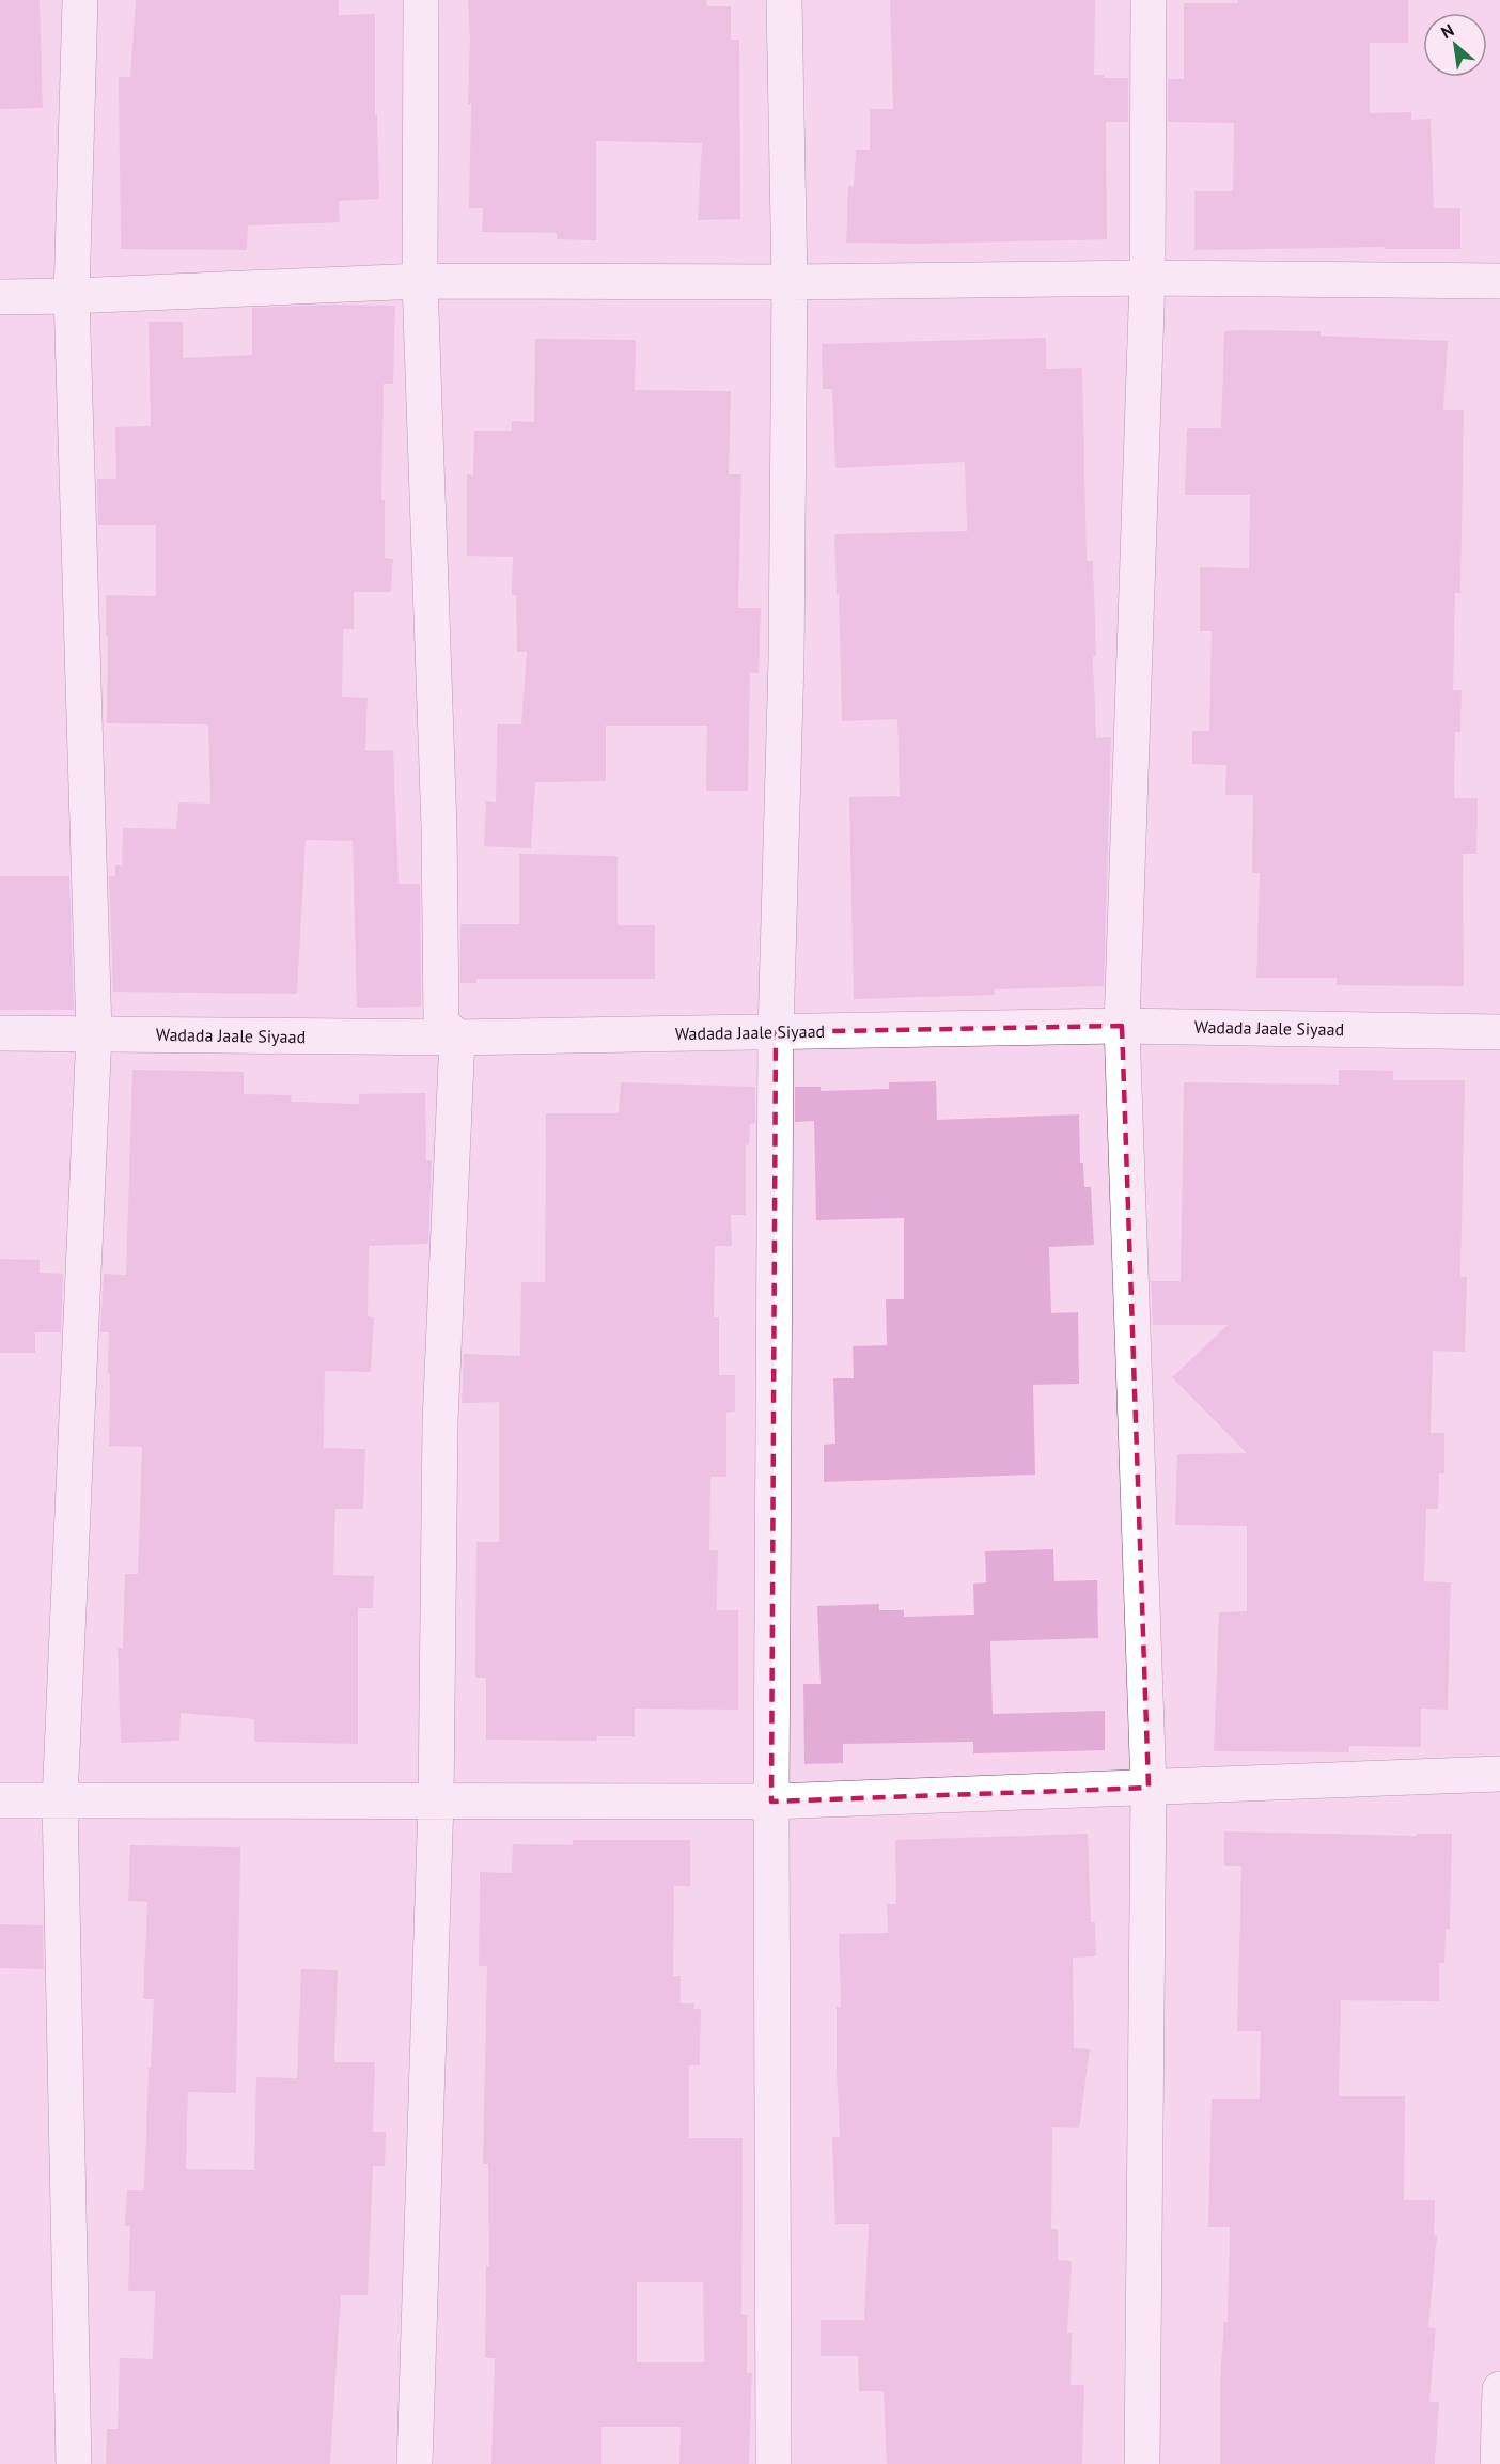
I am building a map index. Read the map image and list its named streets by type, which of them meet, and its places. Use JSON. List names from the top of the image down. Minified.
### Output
{"streets":{"street":["Wadada Jaale Siyaad"]},"north":"top left"}
